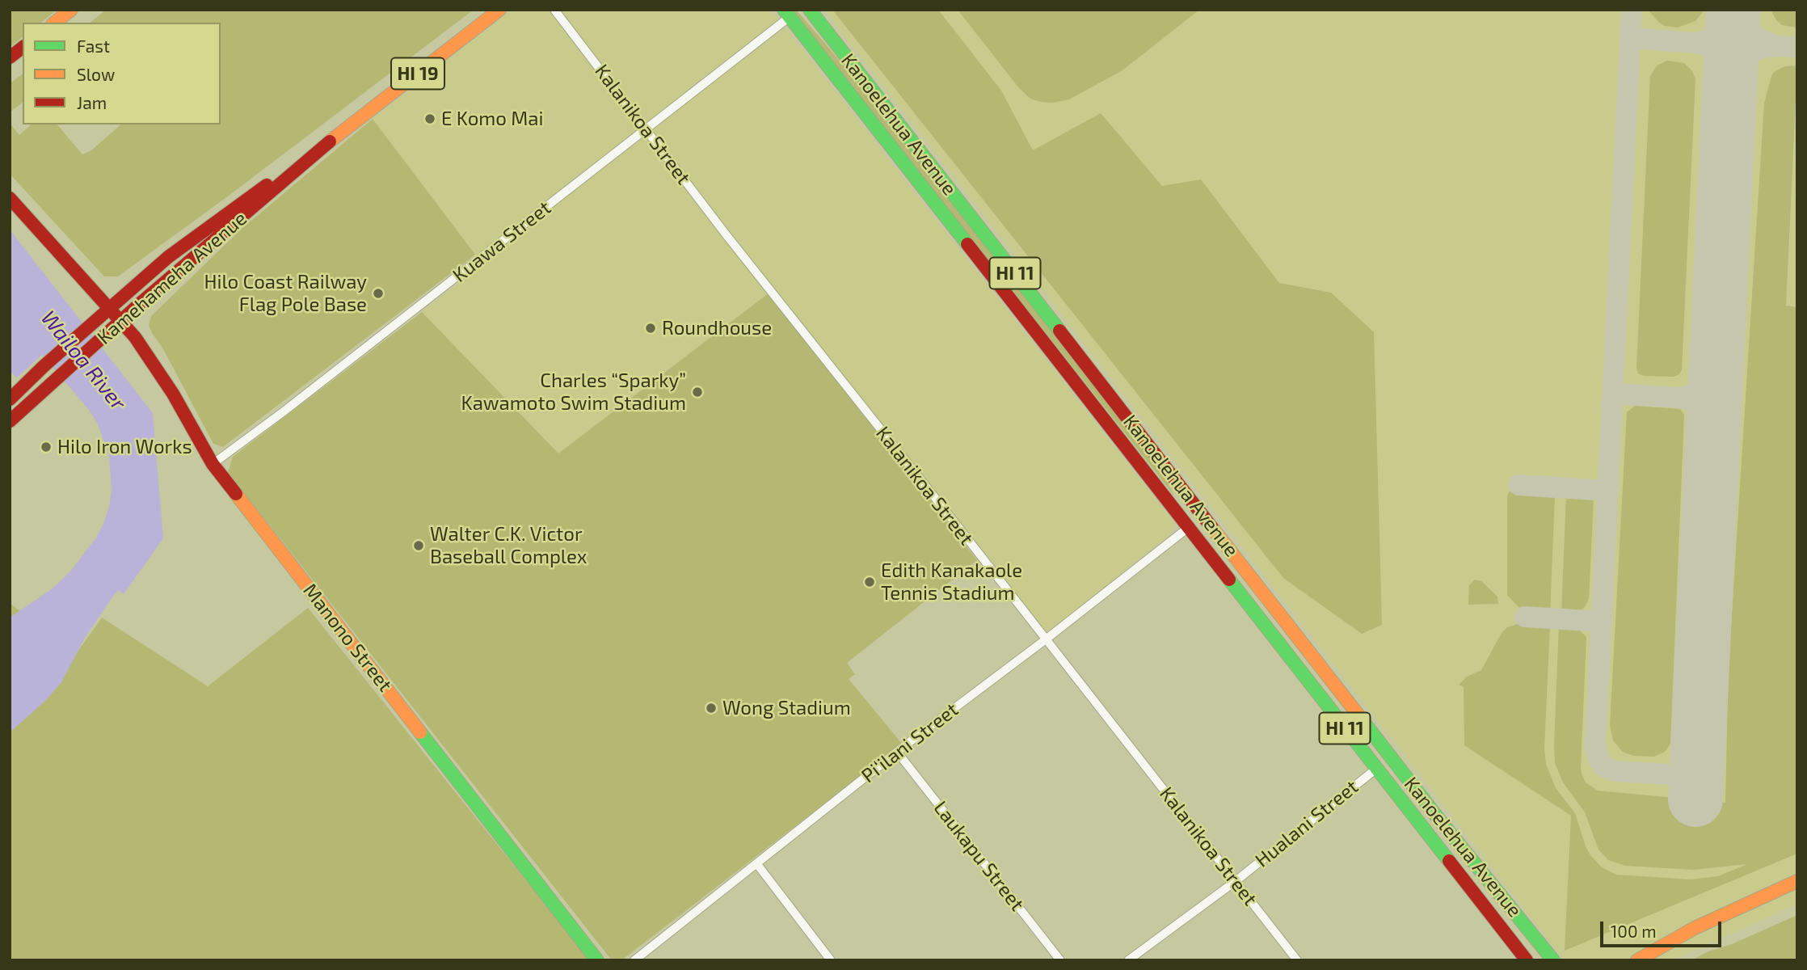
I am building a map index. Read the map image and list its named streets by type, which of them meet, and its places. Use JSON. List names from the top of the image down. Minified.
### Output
{"streets":{"main road":["HI 19","Kanoelehua Avenue","HI 11","Kamehameha Avenue","Manono Street"],"street":["Kalanikoa Street","Kuawa Street","Pi‘ilani Street","Hualani Street","Laukapu Street"]},"crossings":[["Kalanikoa Street","Kuawa Street"],["Kalanikoa Street","Pi‘ilani Street"],["Kalanikoa Street","Hualani Street"],["Kanoelehua Avenue","Kuawa Street"],["Kanoelehua Avenue","Pi‘ilani Street"],["Kanoelehua Avenue","Hualani Street"],["Kuawa Street","Manono Street"],["Kamehameha Avenue","Manono Street"],["Pi‘ilani Street","Laukapu Street"]],"water":["Wailoa River"],"places":["E Komo Mai","Hilo Coast Railway Flag Pole Base","Roundhouse","Charles “Sparky” Kawamoto Swim Stadium","Hilo Iron Works","Walter C.K. Victor Baseball Complex","Edith Kanakaole Tennis Stadium","Wong Stadium"],"legend":["Fast","Slow","Jam"],"scale_bar":"100 m"}
